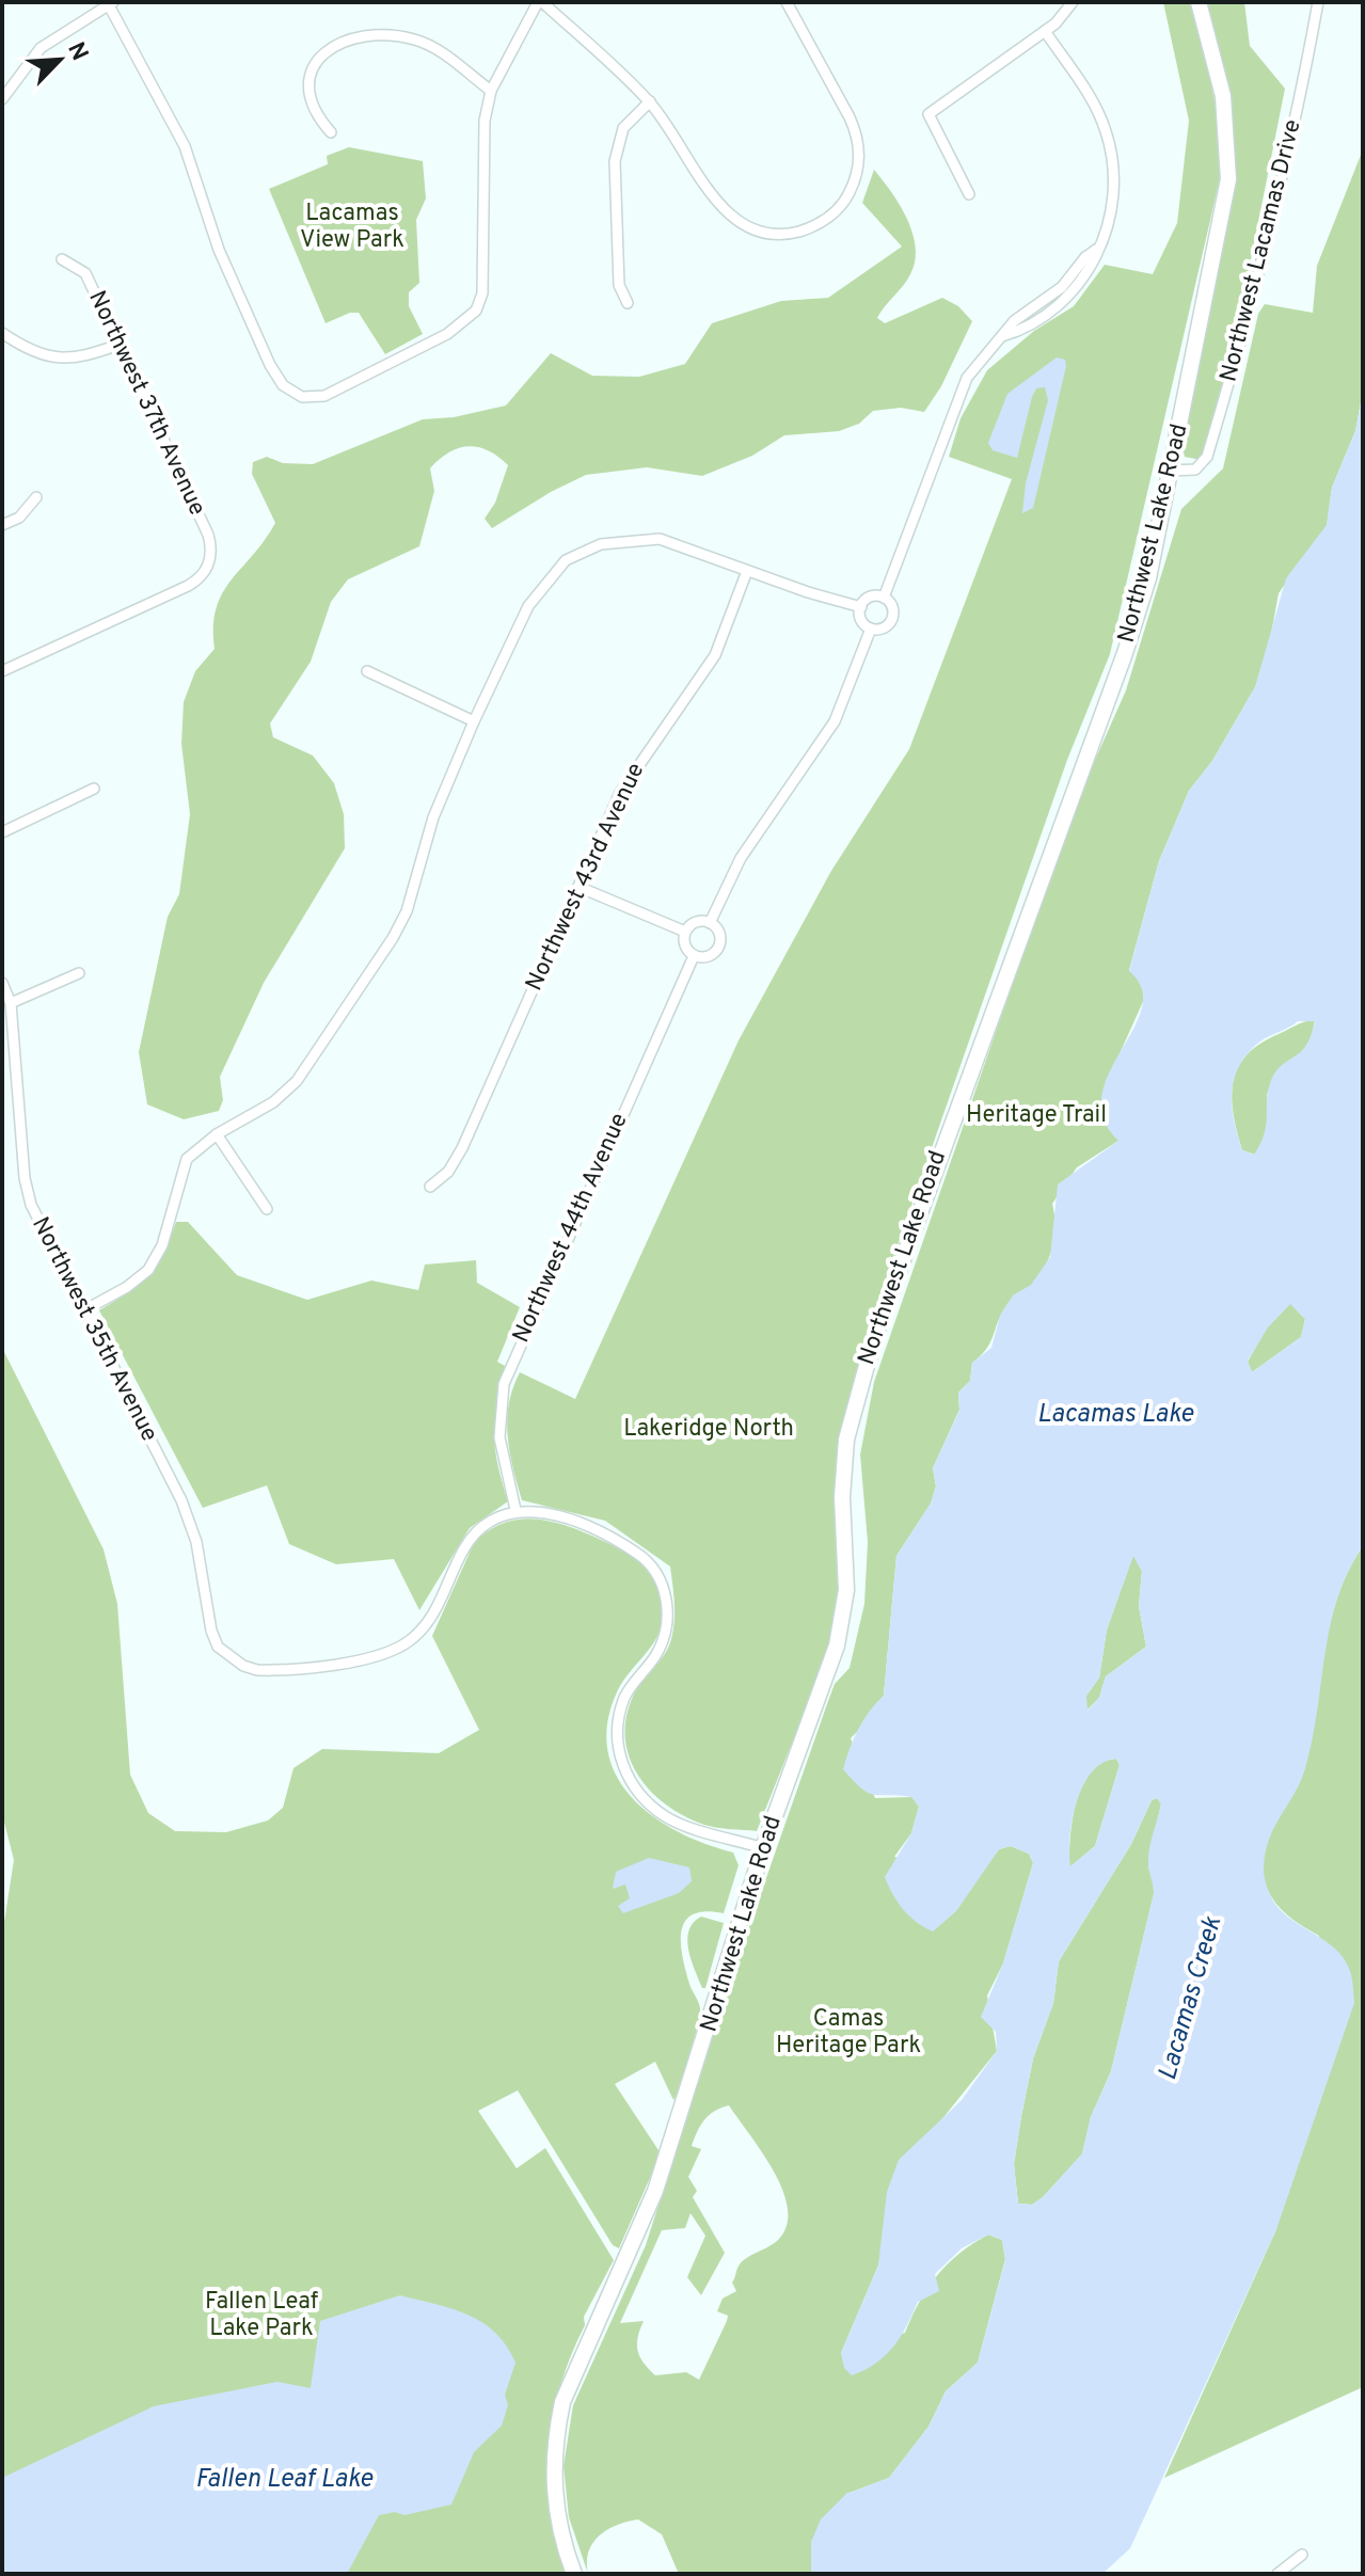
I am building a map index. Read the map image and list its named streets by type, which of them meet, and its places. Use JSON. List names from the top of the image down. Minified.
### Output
{"streets":{"main road":["Northwest Lake Road"],"street":["Northwest Lacamas Drive","Northwest 37th Avenue","Northwest 43rd Avenue","Northwest 44th Avenue","Northwest 35th Avenue"]},"crossings":[["Northwest Lacamas Drive","Northwest Lake Road"],["Northwest 44th Avenue","Northwest 35th Avenue"]],"water":["Lacamas Lake","Lacamas Creek","Fallen Leaf Lake"],"parks":["Lacamas View Park","Heritage Trail","Lakeridge North","Camas Heritage Park","Fallen Leaf Lake Park"],"north":"top right"}
